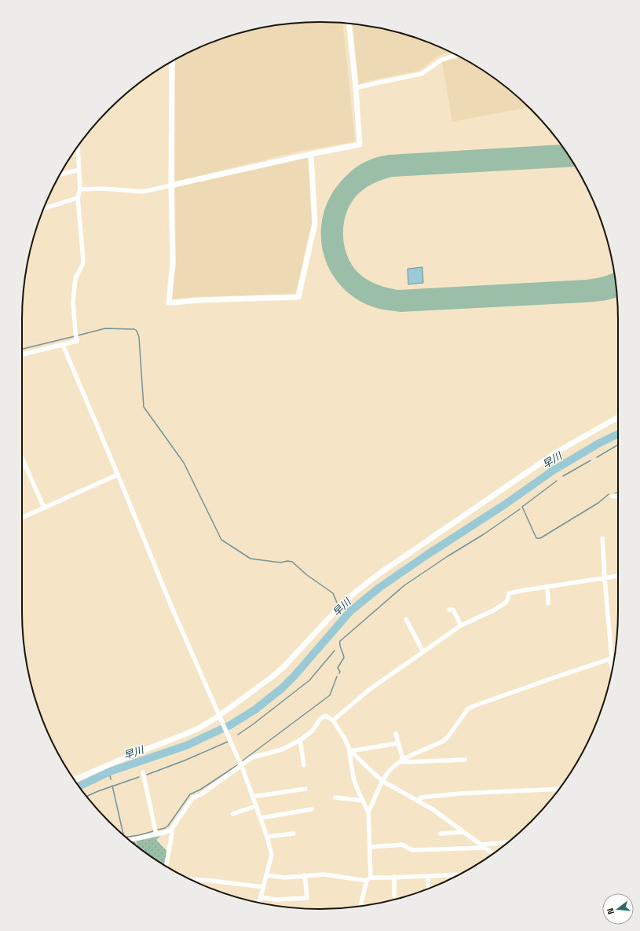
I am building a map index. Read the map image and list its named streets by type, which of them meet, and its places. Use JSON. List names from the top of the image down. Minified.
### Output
{"water":["早川"],"north":"left"}
